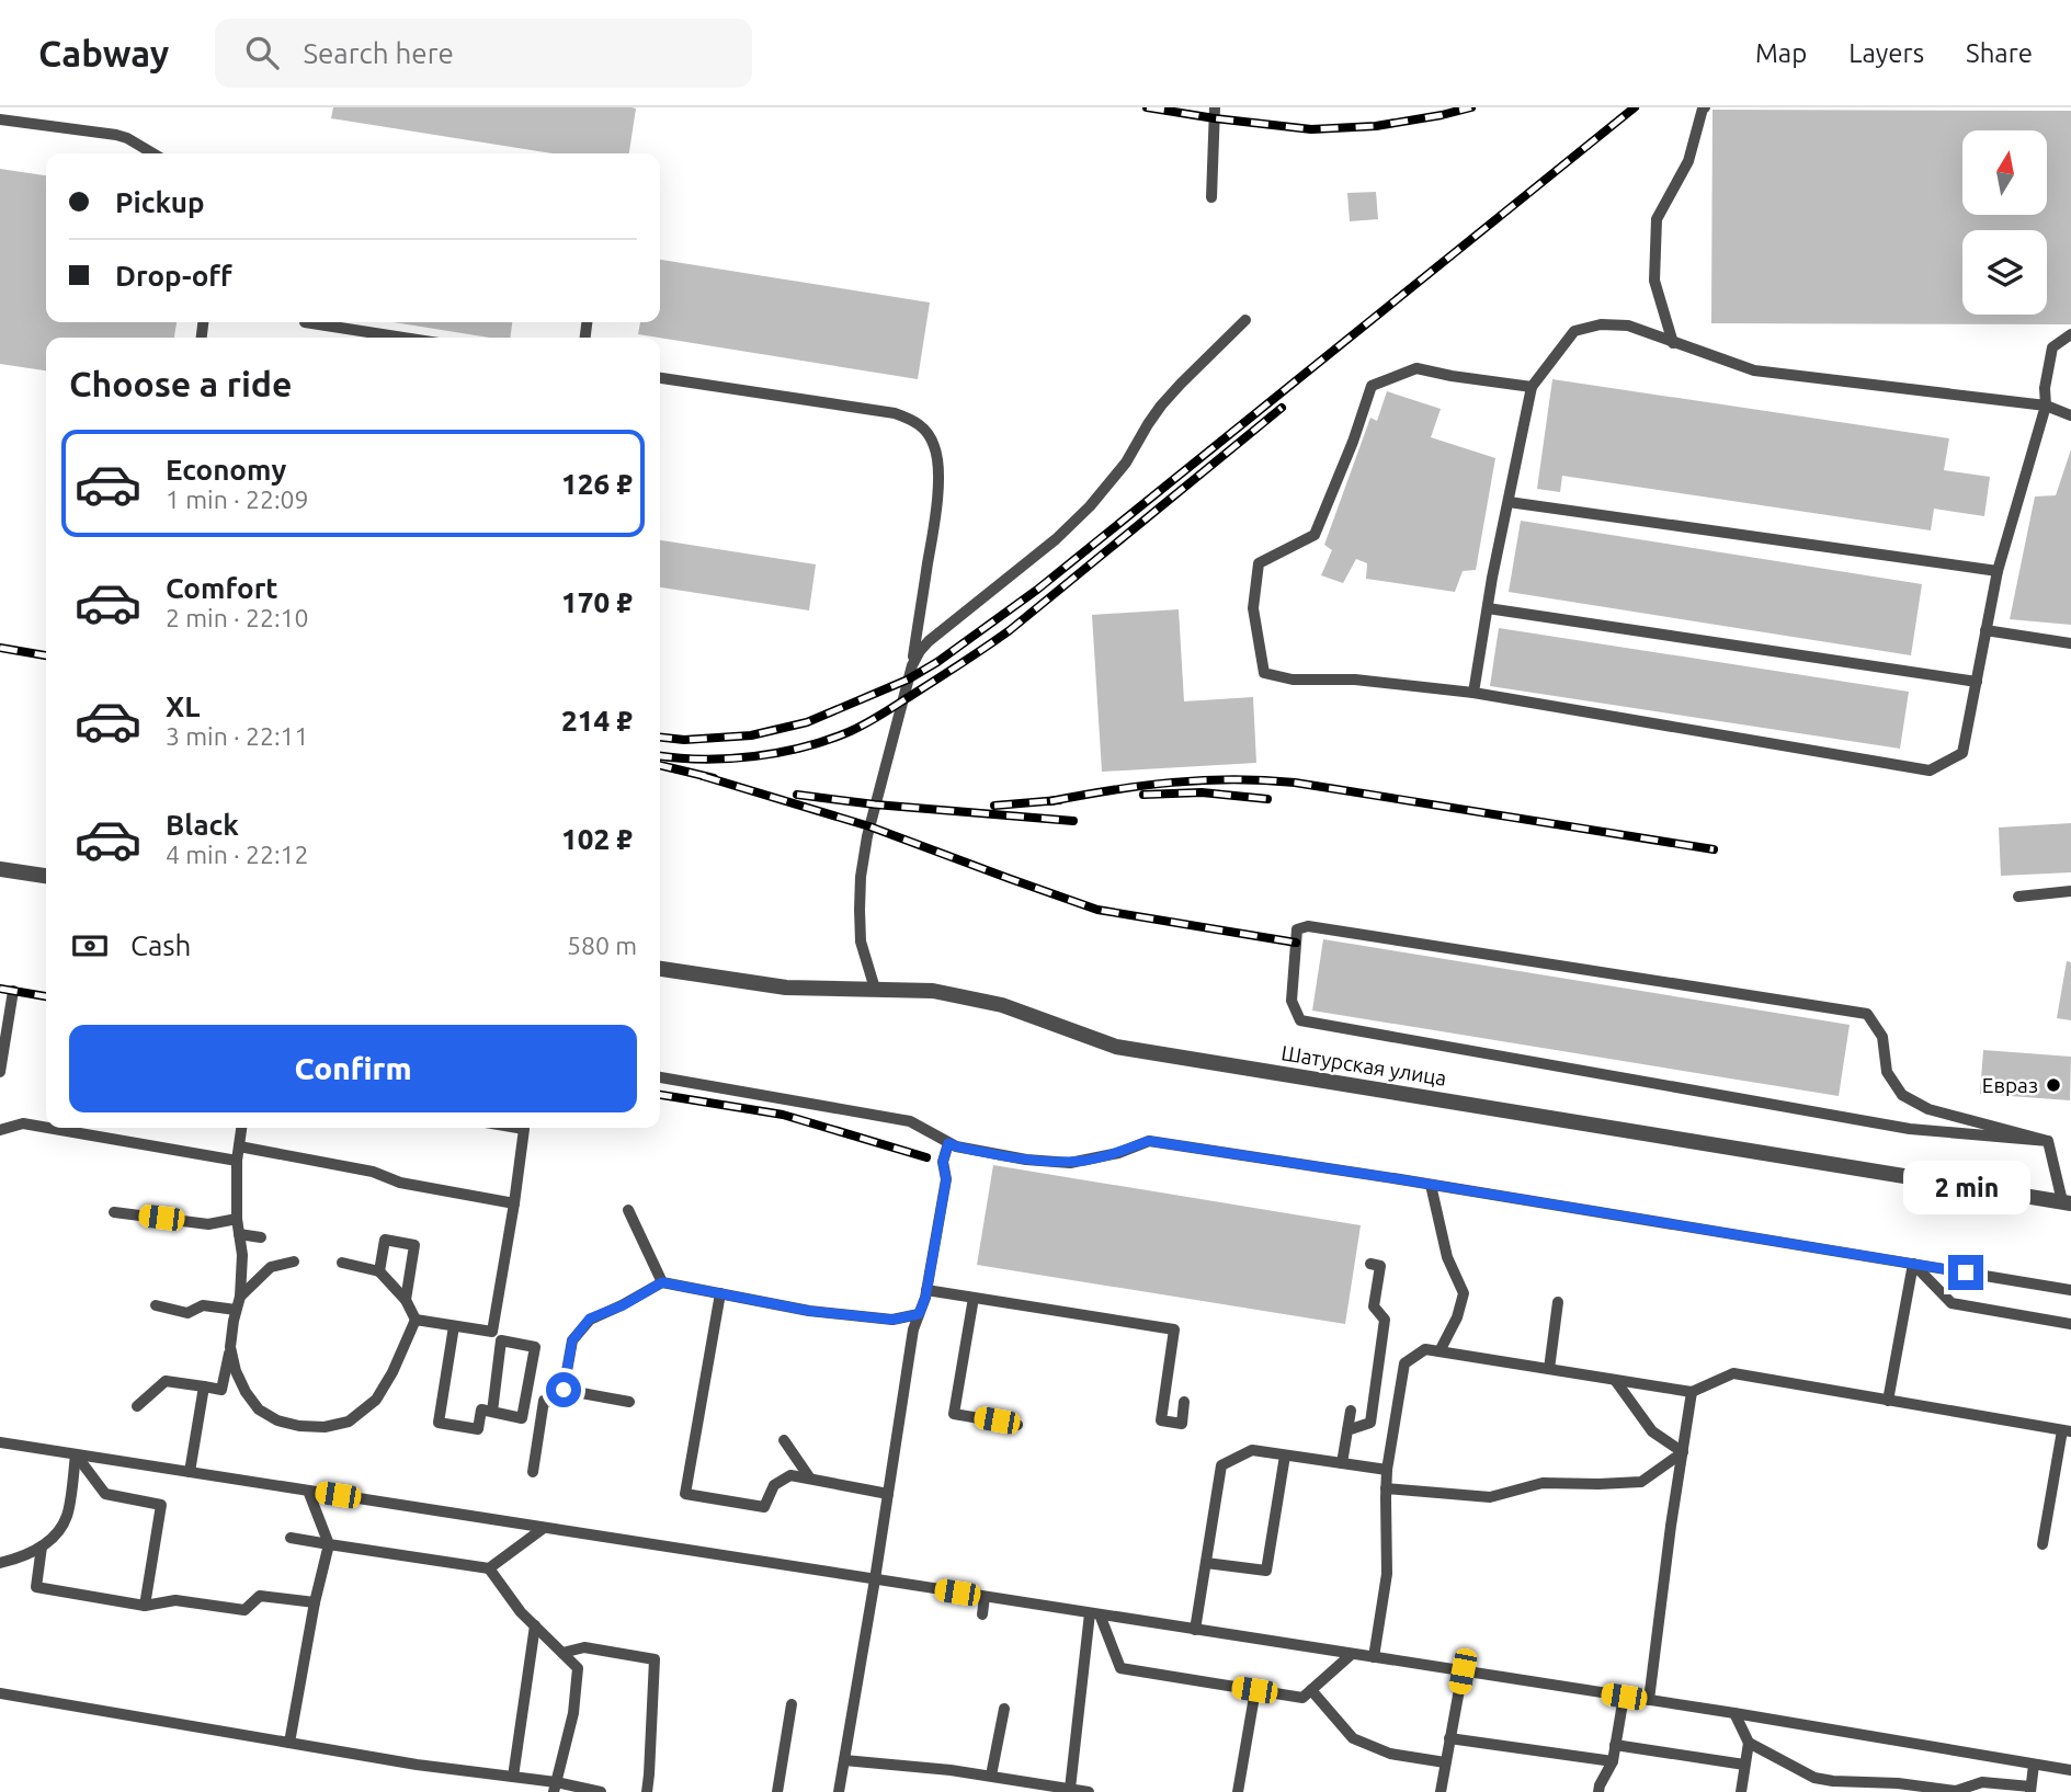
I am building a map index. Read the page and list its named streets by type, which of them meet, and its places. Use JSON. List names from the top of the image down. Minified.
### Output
{"streets":{"street":["Шатурская улица"]},"places":["Евраз"],"north":"top","page":{"header":"Cabway","search":"Search here","nav":["Map","Layers","Share"],"banner":["Pickup","Drop-off"],"heading":"Choose a ride","list":[{"name":"Economy","note":"1 min · 22:09","value":"126 ₽"},{"name":"Comfort","note":"2 min · 22:10","value":"170 ₽"},{"name":"XL","note":"3 min · 22:11","value":"214 ₽"},{"name":"Black","note":"4 min · 22:12","value":"102 ₽"}],"pay":["Cash","580 m"],"buttons":"Confirm","bubble":"2 min"}}
